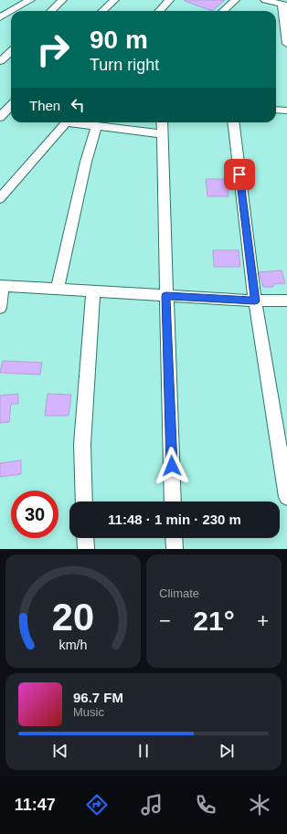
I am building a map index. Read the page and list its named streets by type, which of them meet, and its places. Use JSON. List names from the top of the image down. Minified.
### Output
{"page":{"turn":["90 m","Turn right"],"then":"Then","limit":"30","trip":"11:48 · 1 min · 230 m","tile":"Climate","heat":["−","21°","+"],"song":["96.7 FM","Music"],"tabs":"11:47","gauge":["20","km/h"]}}
